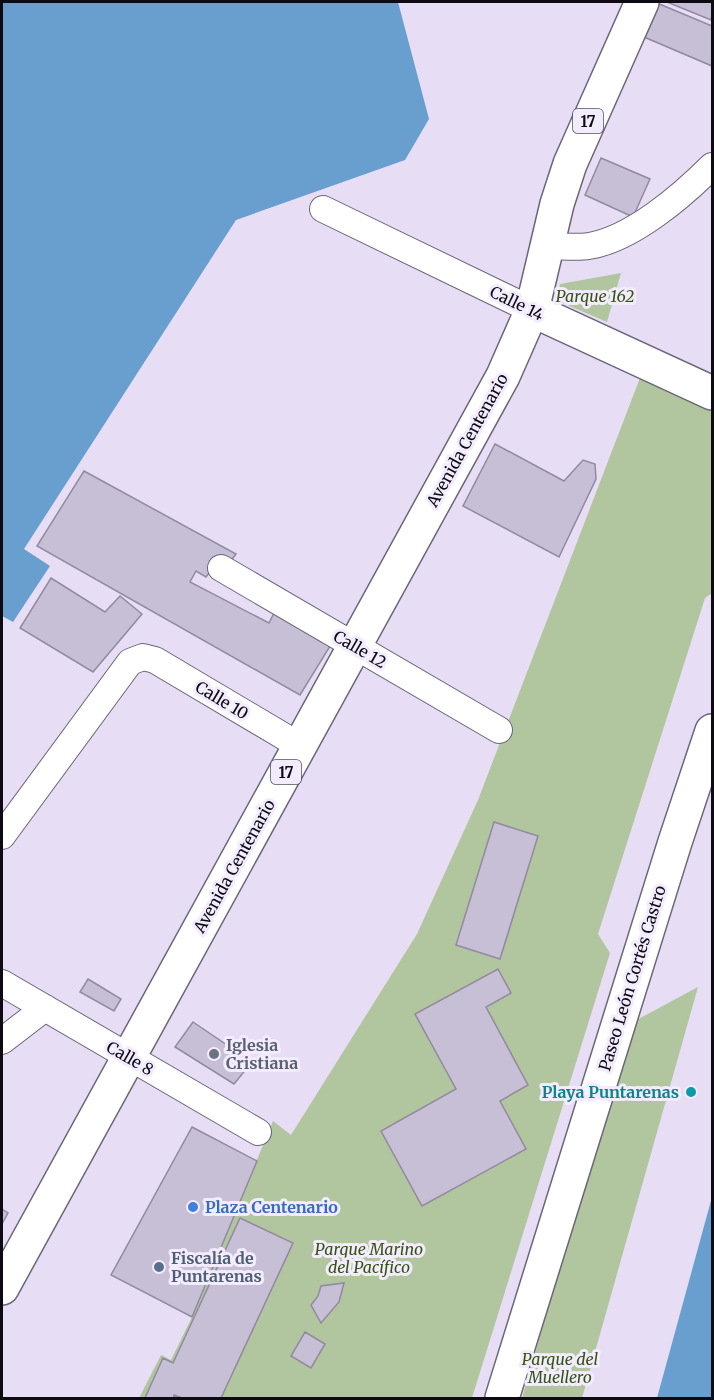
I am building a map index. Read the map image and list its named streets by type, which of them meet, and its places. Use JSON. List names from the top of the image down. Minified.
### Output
{"streets":{"main road":["17","Calle 14","Avenida Centenario","Paseo León Cortés Castro"],"street":["Calle 12","Calle 10","Calle 8"]},"crossings":[["17","Avenida Centenario"],["Calle 14","Avenida Centenario"],["Avenida Centenario","Calle 12"],["Avenida Centenario","Calle 10"],["Avenida Centenario","Calle 8"]],"parks":["Parque 162","Parque Marino del Pacífico","Parque del Muellero"],"places":["Iglesia Cristiana","Playa Puntarenas","Plaza Centenario","Fiscalía de Puntarenas"]}
